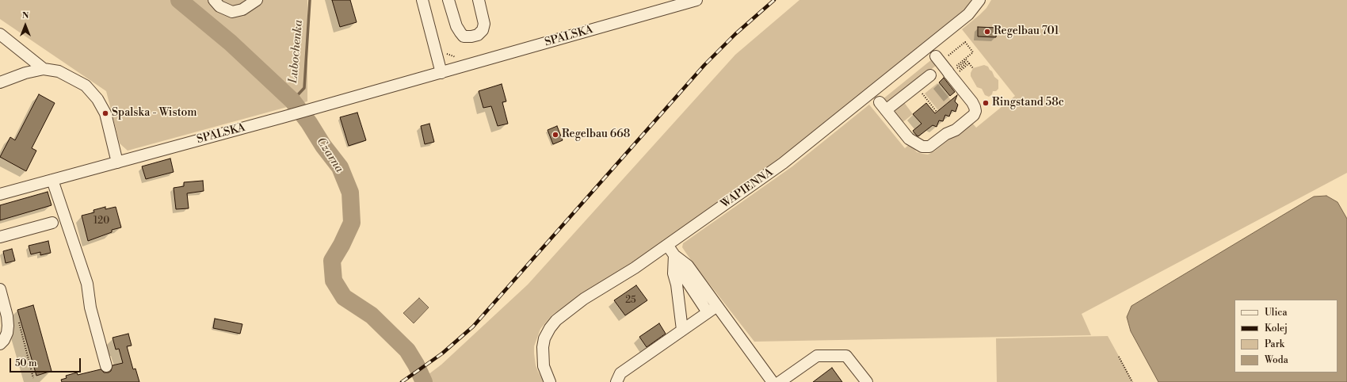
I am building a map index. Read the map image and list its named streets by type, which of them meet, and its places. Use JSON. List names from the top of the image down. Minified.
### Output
{"streets":{"street":["SPALSKA","WAPIENNA"]},"water":["Lubochenka","Czarna"],"places":["Regelbau 701","Ringstand 58c","Spalska - Wistom","Regelbau 668"],"house_numbers":["120","25"],"legend":["Ulica","Kolej","Park","Woda"],"scale_bar":"50 m","north":"top"}
